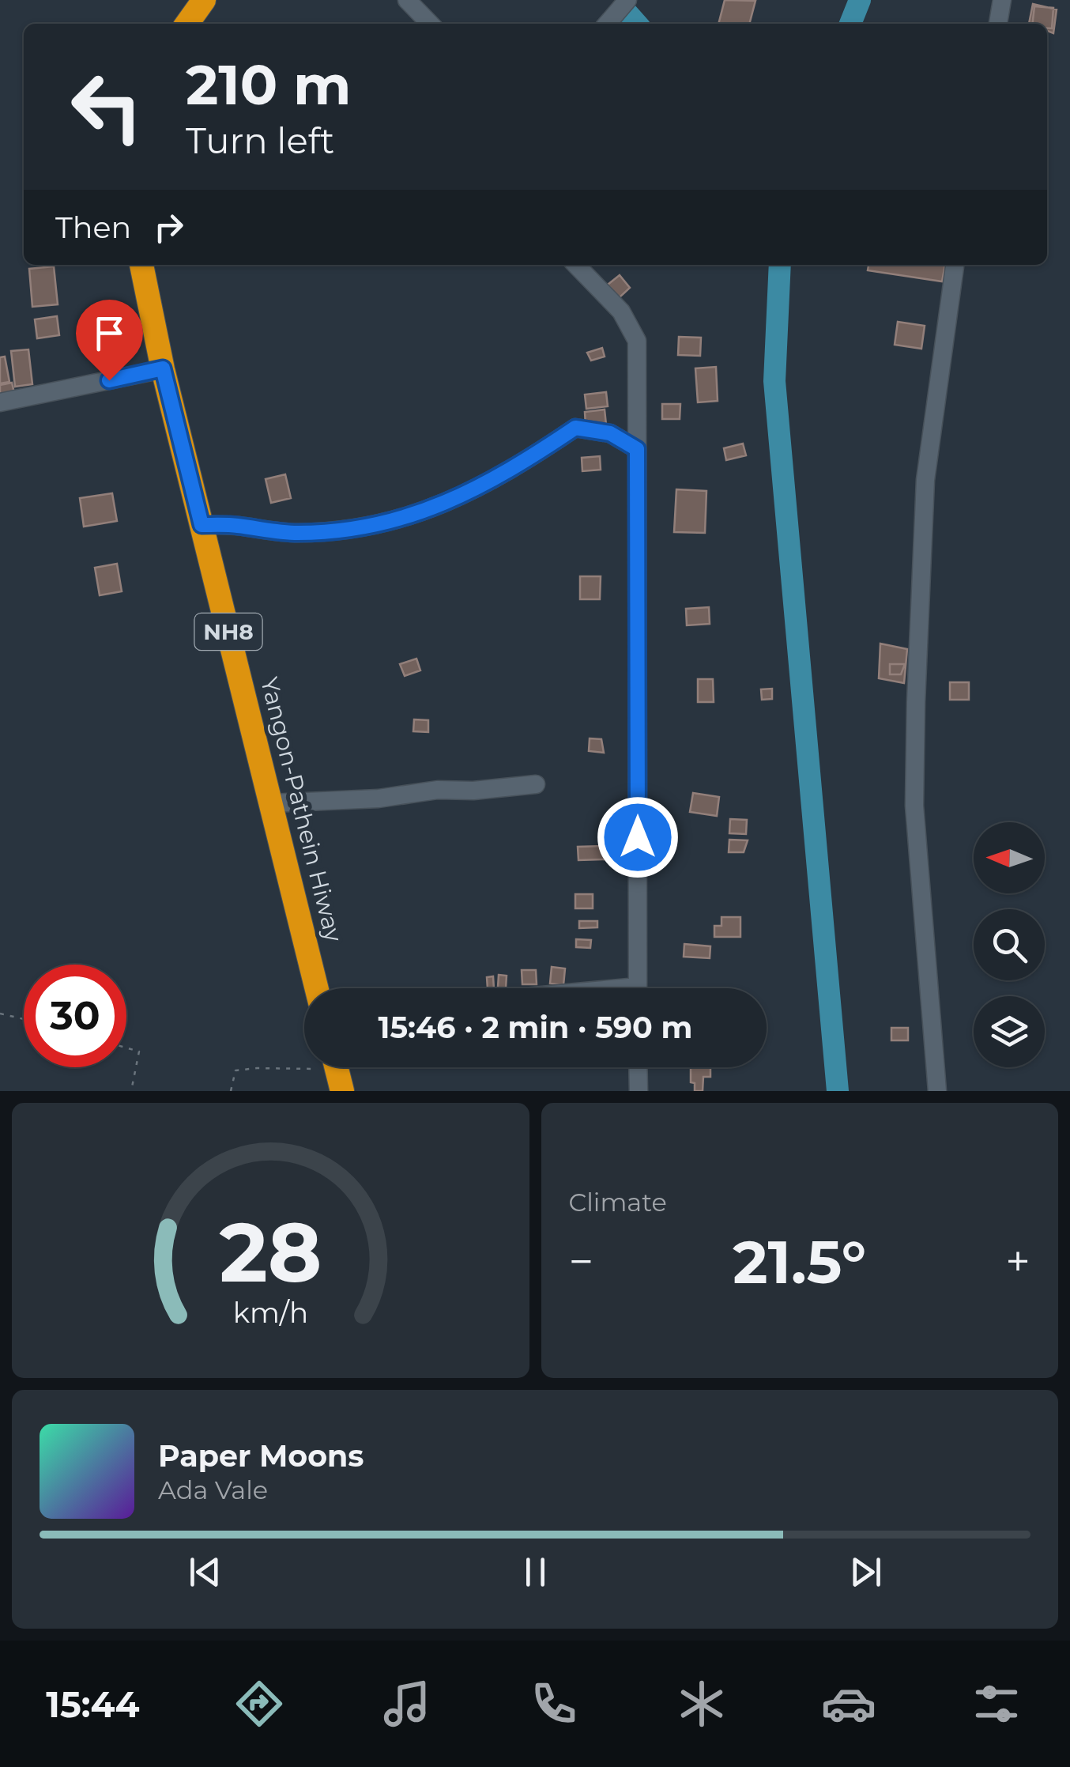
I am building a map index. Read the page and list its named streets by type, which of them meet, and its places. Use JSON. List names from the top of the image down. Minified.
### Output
{"streets":{"highway":["NH8","Yangon-Pathein Hiway"]},"north":"left","page":{"turn":["210 m","Turn left"],"then":"Then","limit":"30","trip":"15:46 · 2 min · 590 m","tile":"Climate","heat":["−","21.5°","+"],"song":["Paper Moons","Ada Vale"],"tabs":"15:44","gauge":["28","km/h"]}}
